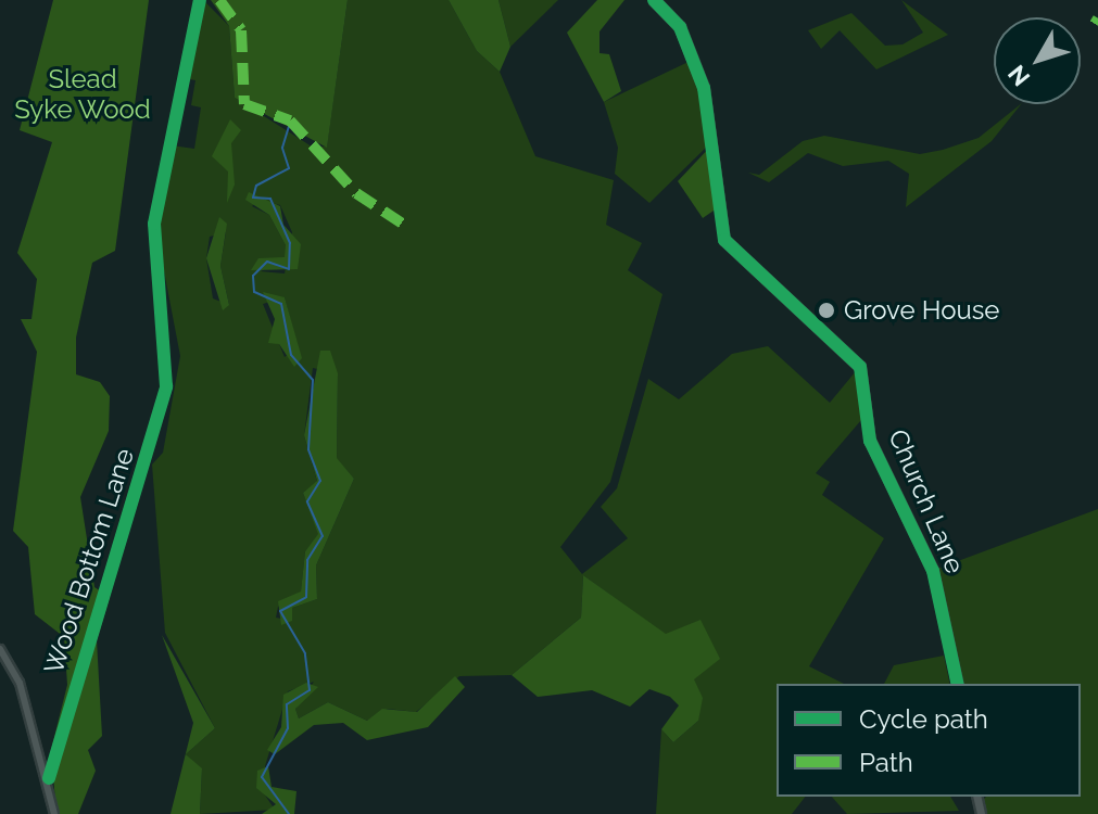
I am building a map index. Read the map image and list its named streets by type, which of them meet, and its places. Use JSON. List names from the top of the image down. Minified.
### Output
{"streets":{"street":["Church Lane","Wood Bottom Lane"]},"parks":["Slead Syke Wood"],"places":["Grove House"],"legend":["Cycle path","Path"],"north":"bottom left"}
